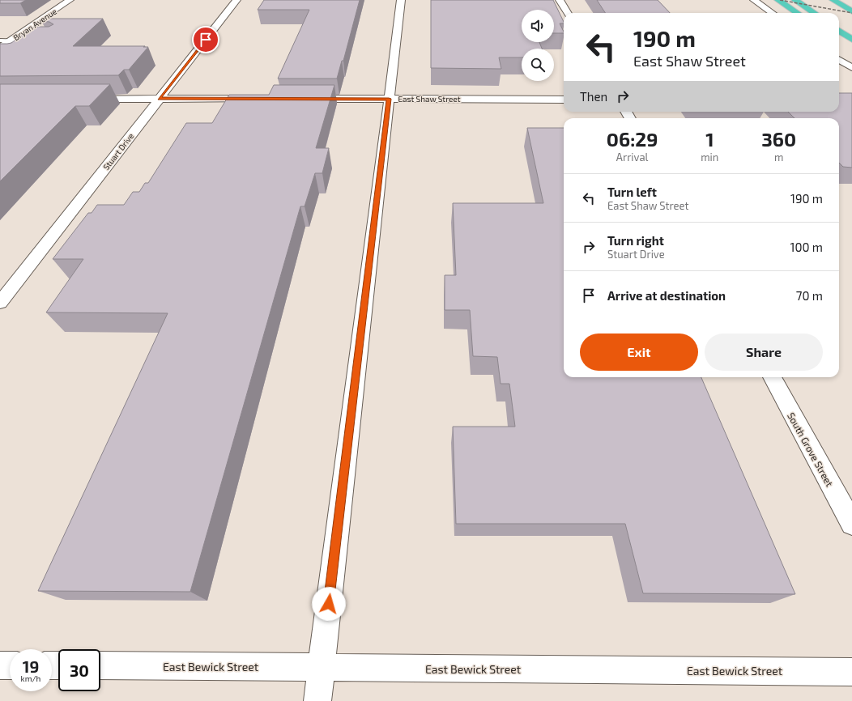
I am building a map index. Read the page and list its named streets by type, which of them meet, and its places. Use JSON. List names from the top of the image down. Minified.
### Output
{"streets":{"street":["Bryan Avenue","East Shaw Street","Stuart Drive","South Grove Street","East Bewick Street"]},"page":{"turn":["190 m","East Shaw Street"],"then":"Then","eta":["06:29","Arrival","1","min","360","m"],"list":[{"name":"Turn left","note":"East Shaw Street","value":"190 m"},{"name":"Turn right","note":"Stuart Drive","value":"100 m"},{"name":"Arrive at destination","value":"70 m"}],"buttons":["Exit","Share"],"speed":"19 km/h","limit":"30"}}
